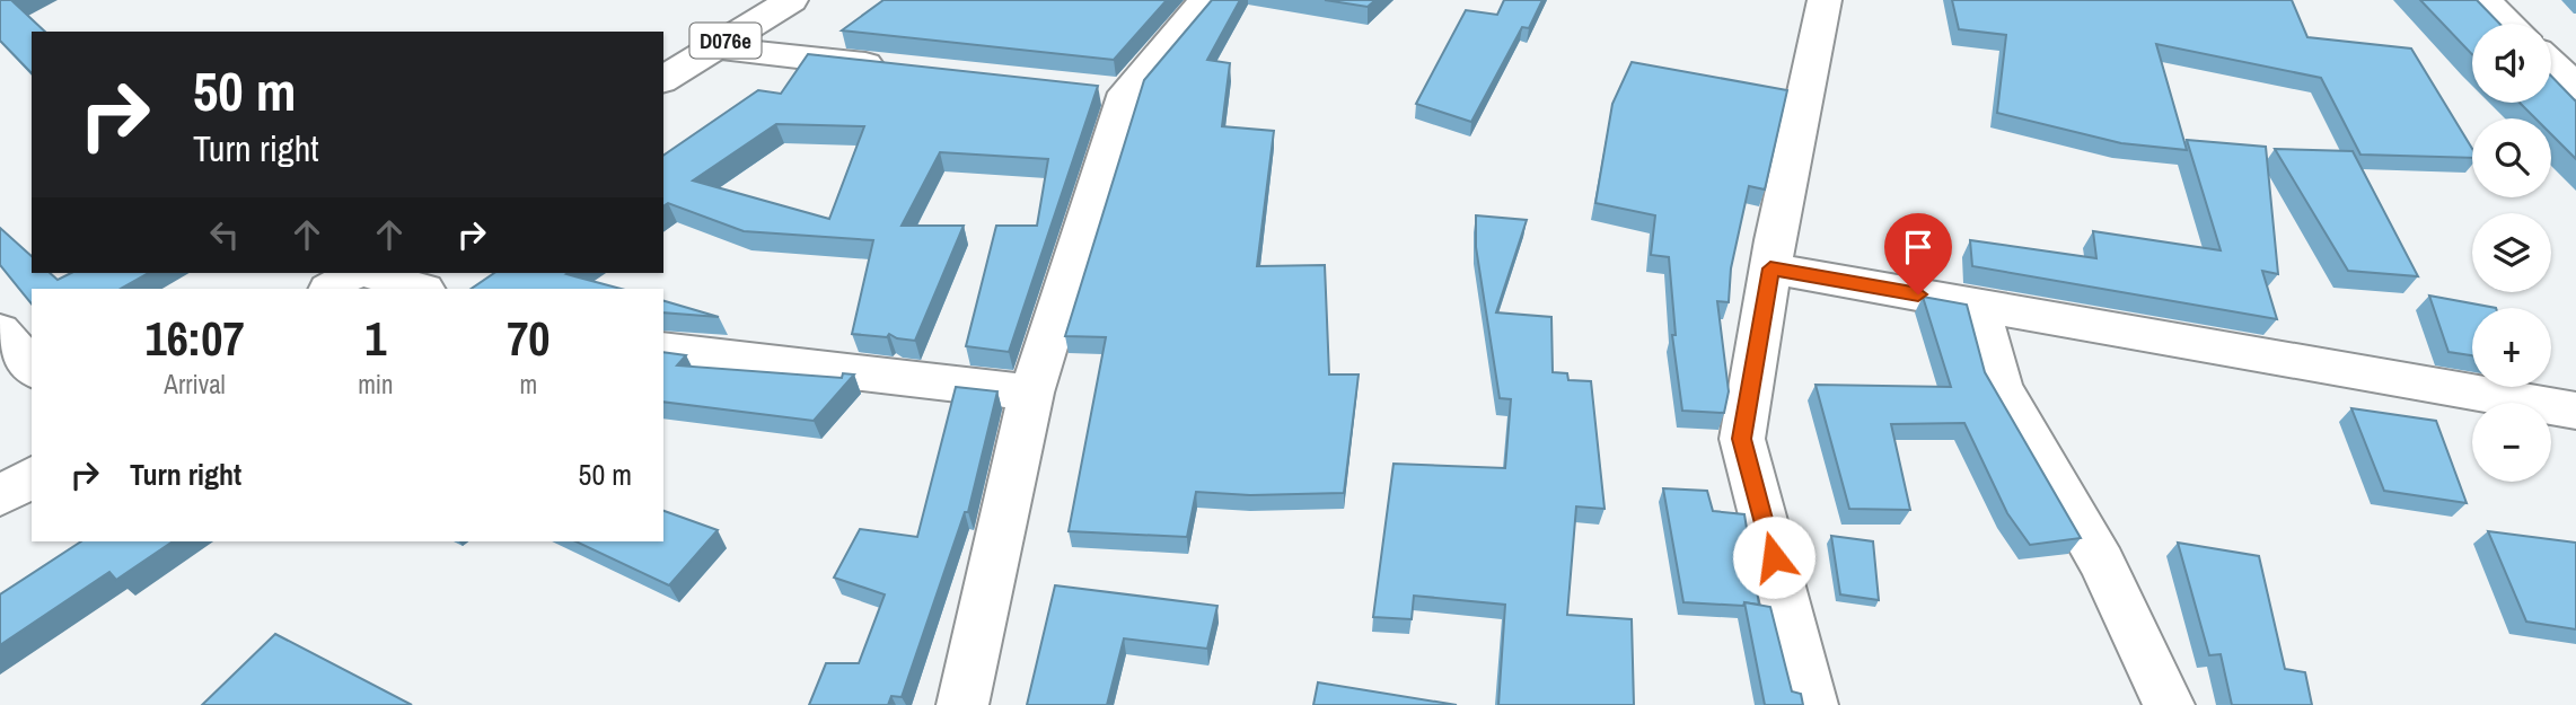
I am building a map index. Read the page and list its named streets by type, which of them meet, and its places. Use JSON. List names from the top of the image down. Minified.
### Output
{"streets":{"street":["D076e"]},"page":{"map_buttons":["+","−"],"turn":["50 m","Turn right"],"eta":["16:07","Arrival","1","min","70","m"],"list":[{"name":"Turn right","value":"50 m"}]}}
